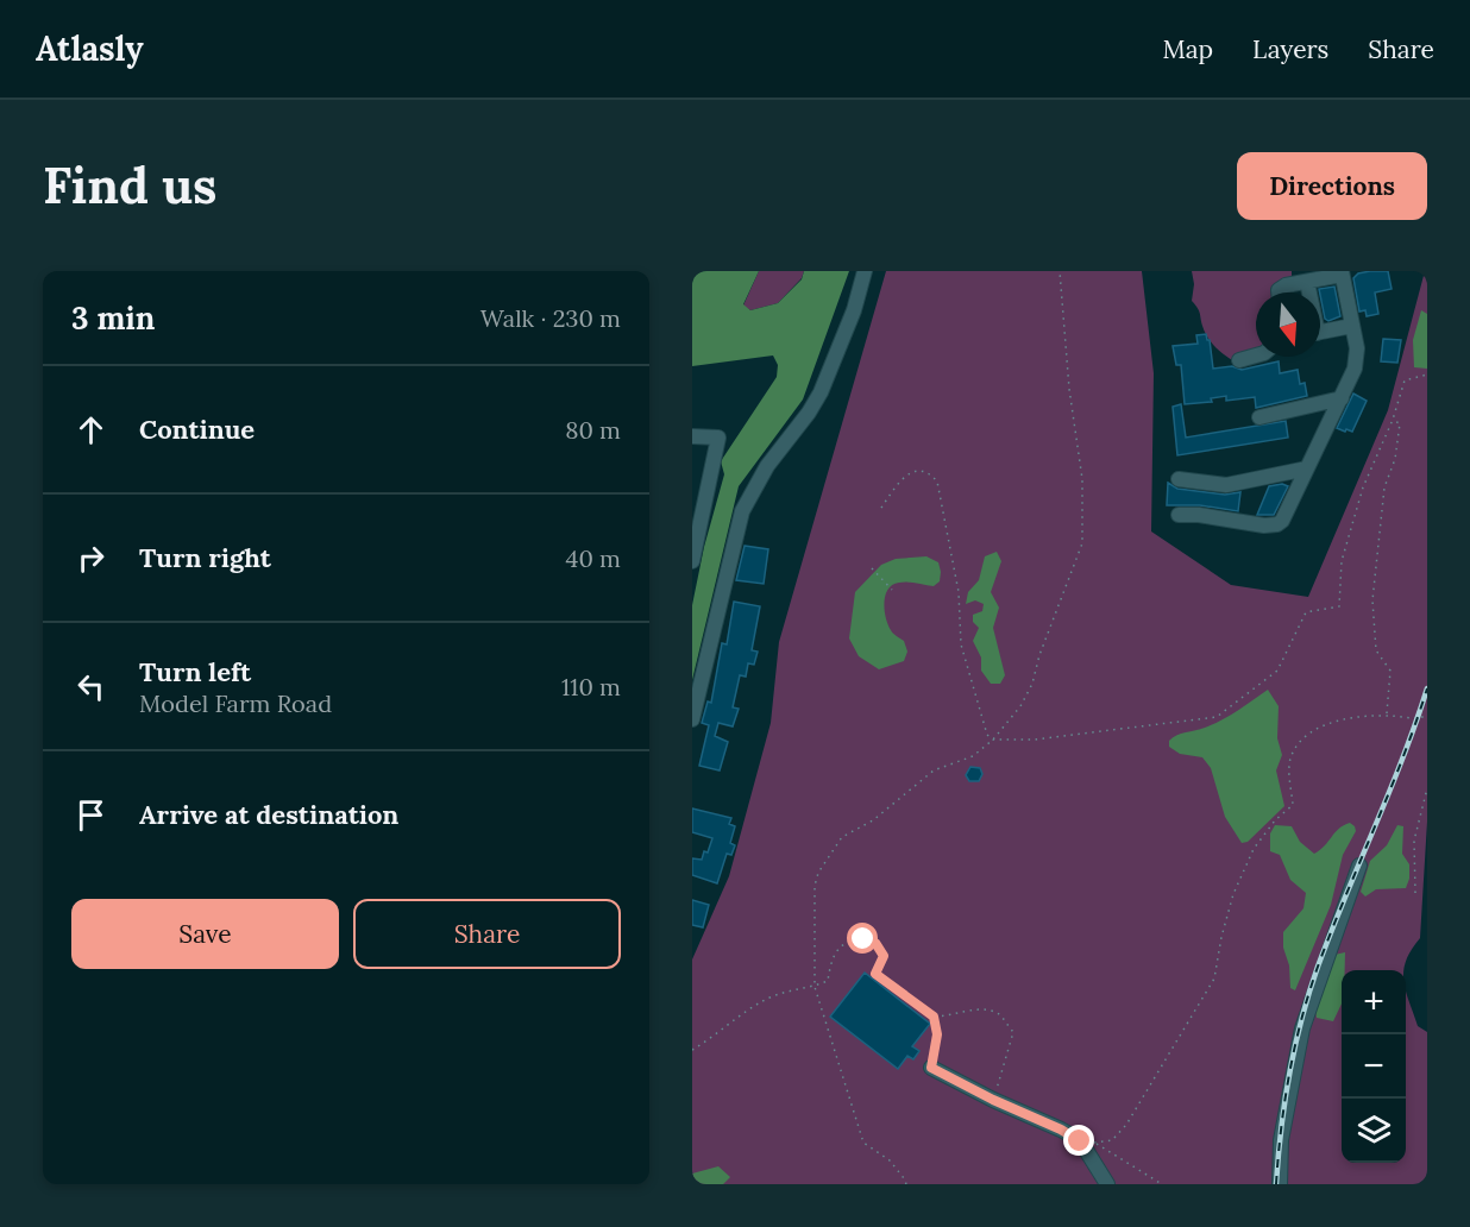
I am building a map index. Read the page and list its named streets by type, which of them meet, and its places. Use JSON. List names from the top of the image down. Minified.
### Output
{"north":"bottom","page":{"header":"Atlasly","nav":["Map","Layers","Share"],"buttons":["Directions",["Save","Share"]],"title":"Find us","heading":["3 min","Walk · 230 m"],"list":[["Continue","80 m"],["Turn right","40 m"],["Turn left","Model Farm Road","110 m"],"Arrive at destination"],"map_buttons":["+","−"]}}
